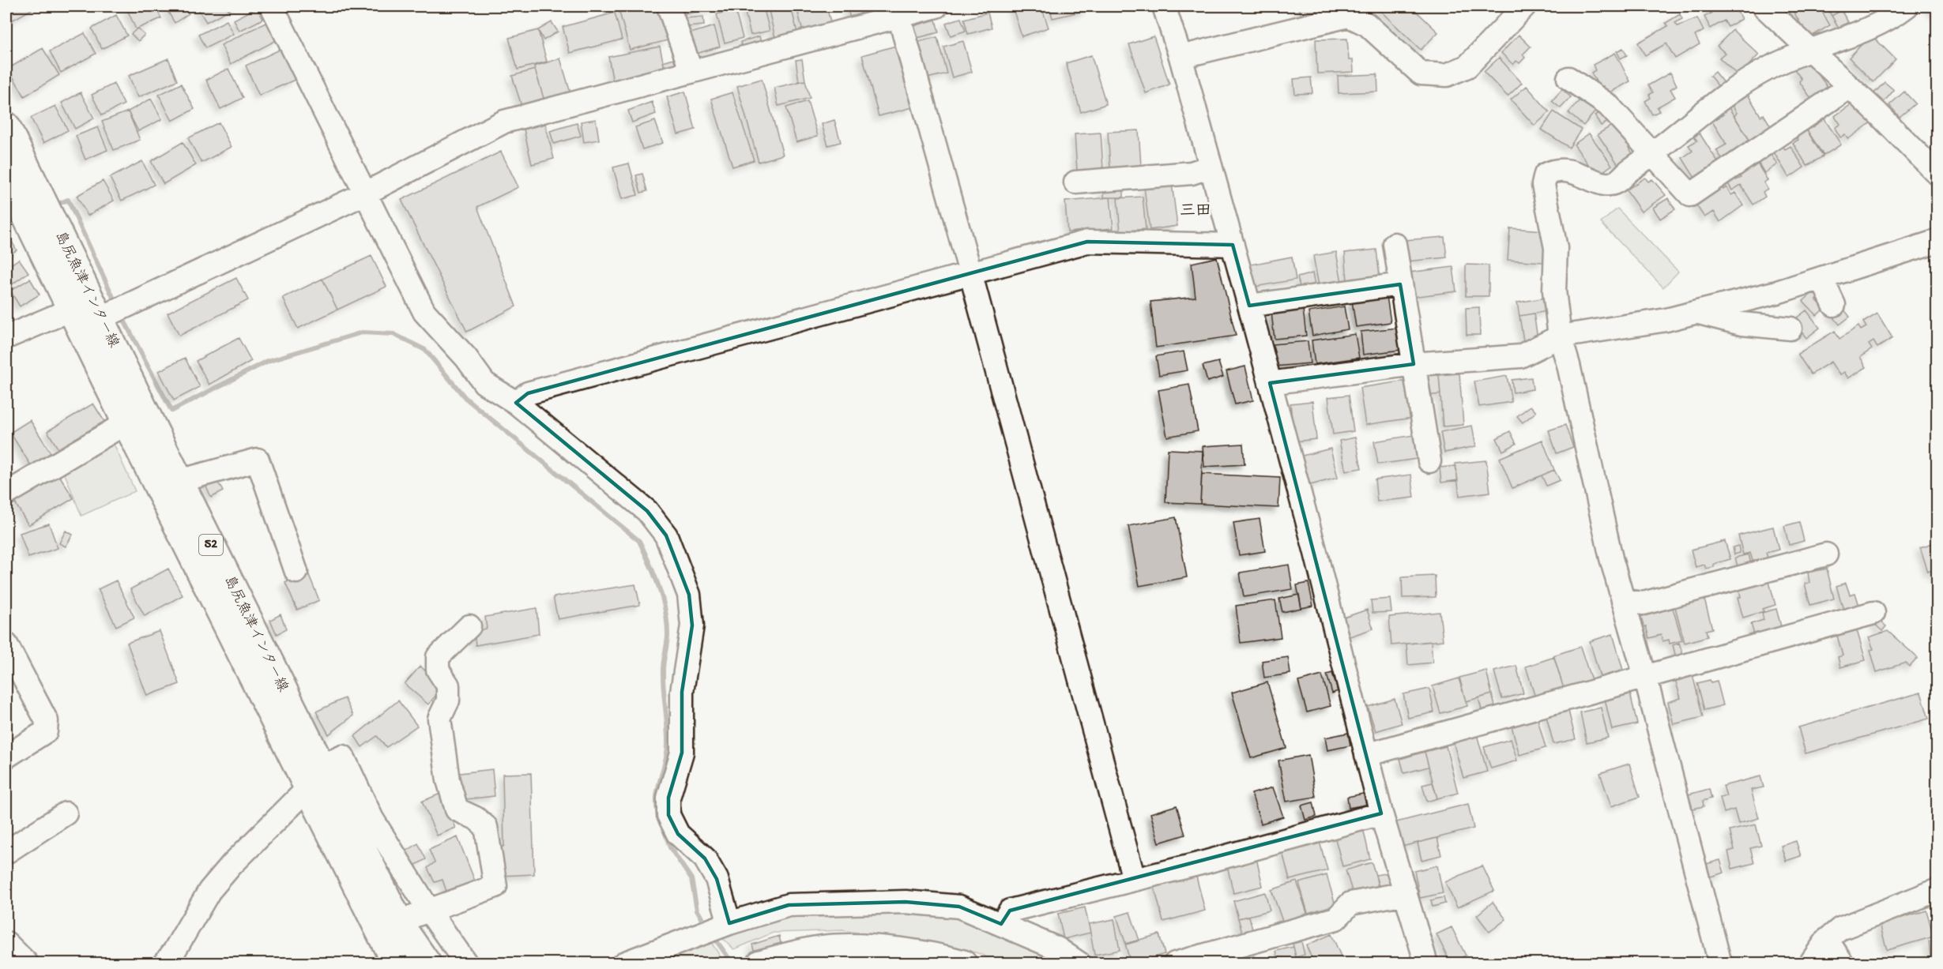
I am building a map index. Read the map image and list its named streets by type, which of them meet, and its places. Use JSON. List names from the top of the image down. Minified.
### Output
{"streets":{"main road":["島尻魚津インター線","52"]},"districts":["三田"]}
